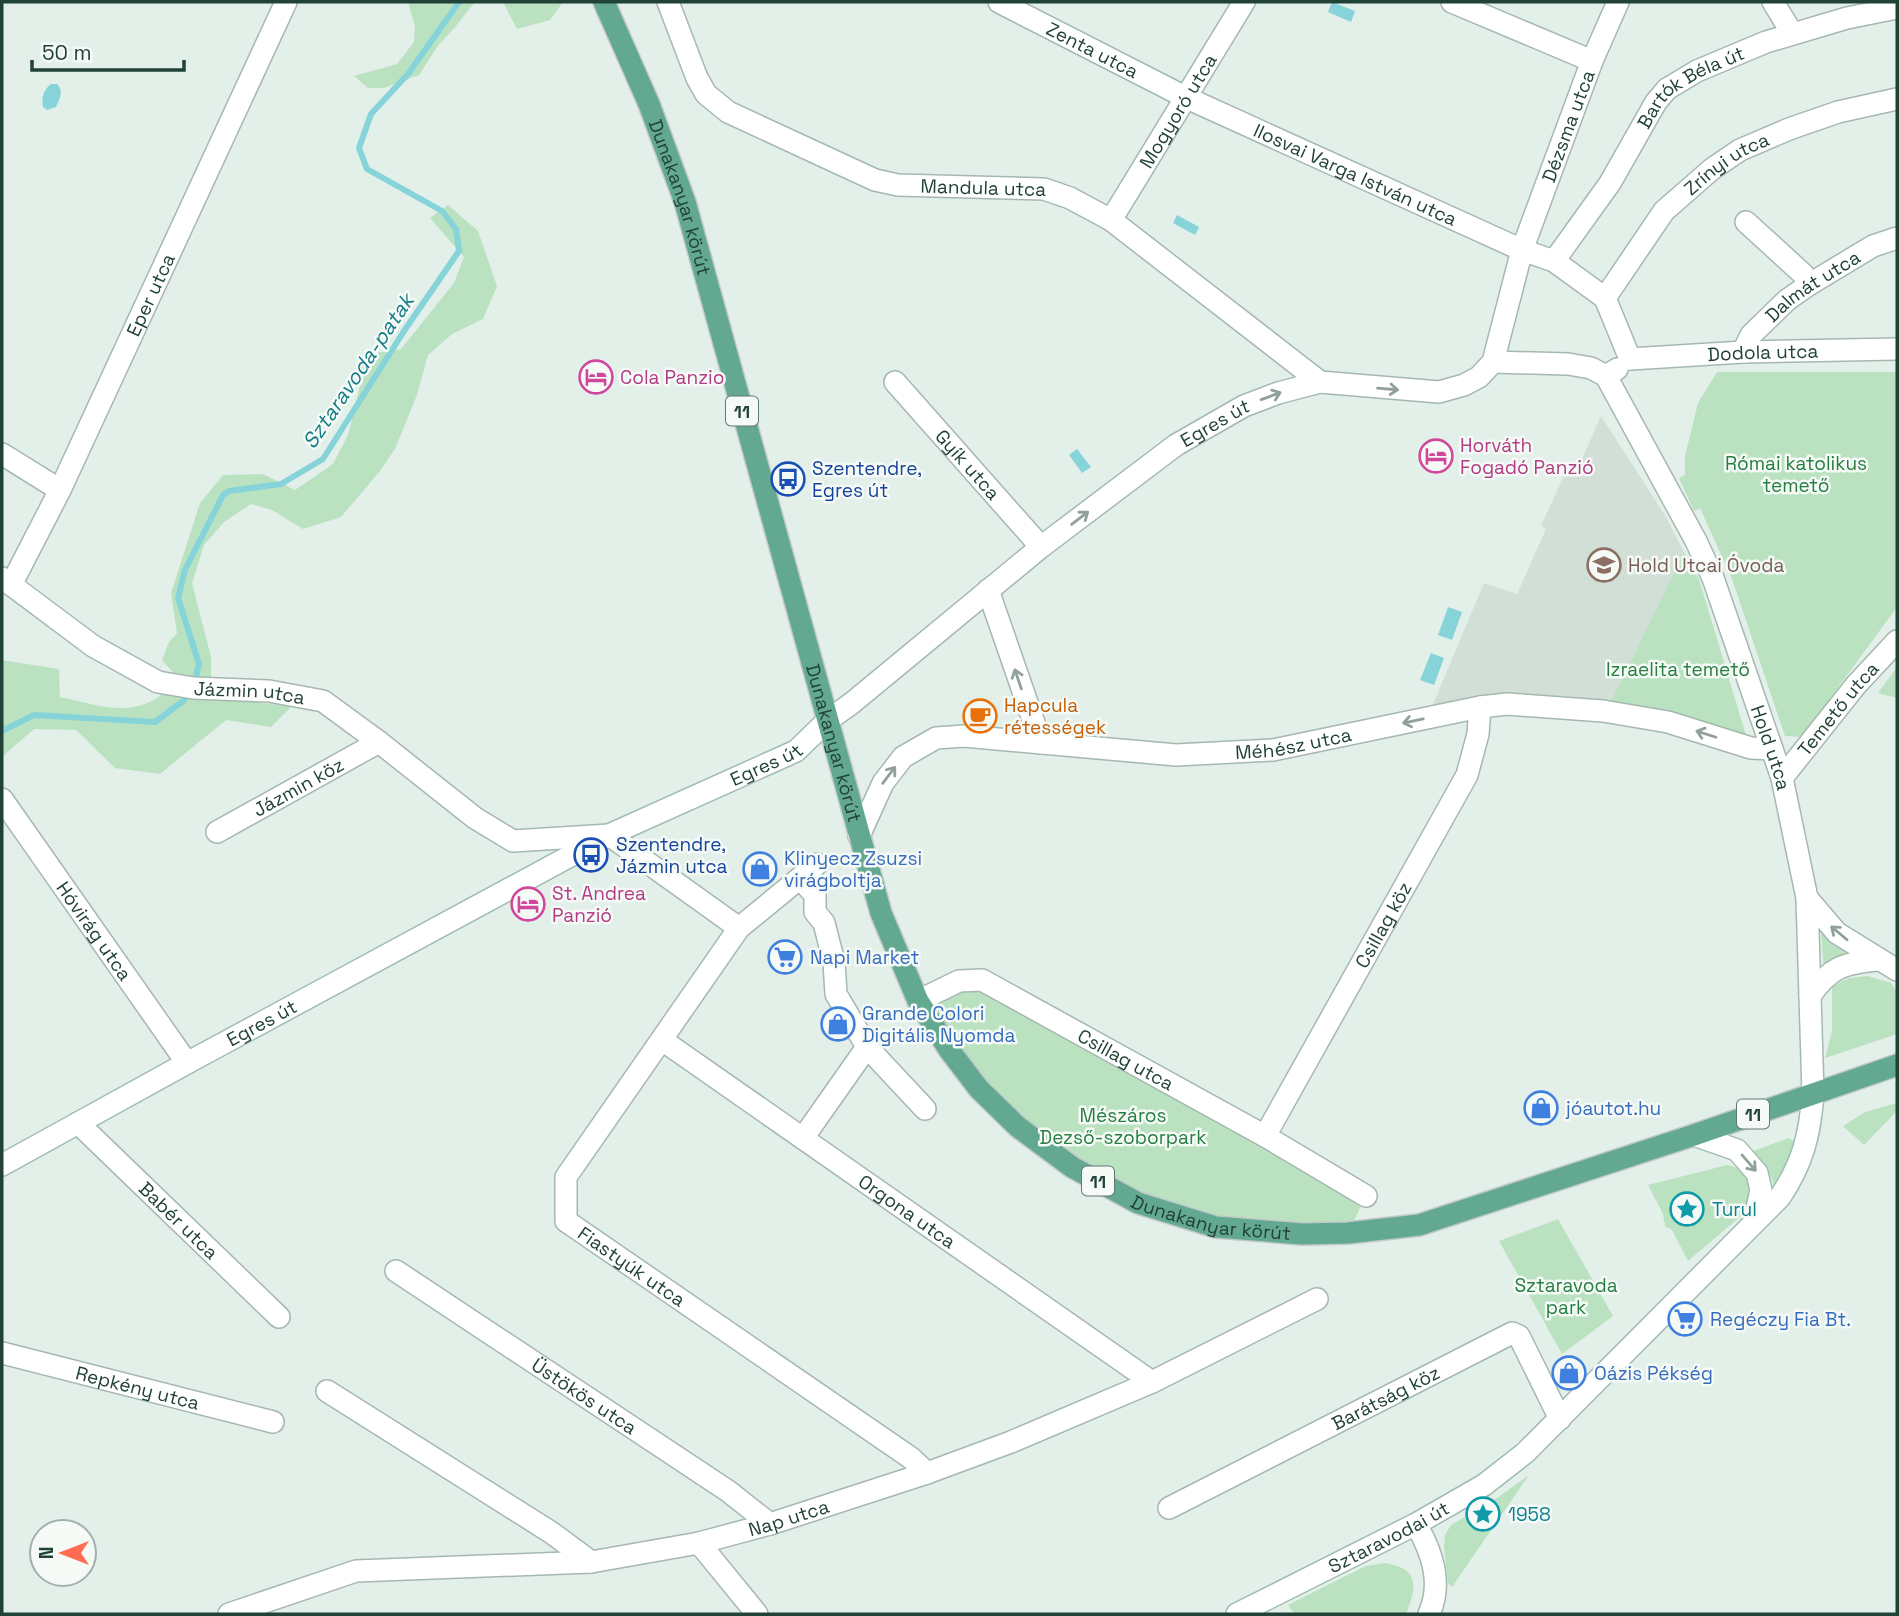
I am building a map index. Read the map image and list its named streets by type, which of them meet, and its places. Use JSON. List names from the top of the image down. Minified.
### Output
{"streets":{"main road":["Dunakanyar körút","11"],"street":["Zenta utca","Bartók Béla út","Mogyoró utca","Dézsma utca","Zrínyi utca","Ilosvai Varga István utca","Mandula utca","Dalmát utca","Eper utca","Dodola utca","Egres út","Gyík utca","Jázmin utca","Temető utca","Méhész utca","Hold utca","Jázmin köz","Csillag köz","Hóvirág utca","Csillag utca","Orgona utca","Babér utca","Fiastyúk utca","Repkény utca","Üstökös utca","Barátság köz","Nap utca","Sztaravodai út"]},"crossings":[["Zenta utca","Mogyoró utca"],["Zenta utca","Ilosvai Varga István utca"],["Bartók Béla út","Ilosvai Varga István utca"],["Mogyoró utca","Ilosvai Varga István utca"],["Mogyoró utca","Mandula utca"],["Dézsma utca","Ilosvai Varga István utca"],["Dézsma utca","Egres út"],["Zrínyi utca","Ilosvai Varga István utca"],["Mandula utca","Egres út"],["Dunakanyar körút","Egres út"],["Dunakanyar körút","Méhész utca"],["Dunakanyar körút","Hold utca"],["Dunakanyar körút","Csillag utca"],["Dunakanyar körút","Sztaravodai út"],["Dalmát utca","Dodola utca"],["Eper utca","Jázmin utca"],["Egres út","Gyík utca"],["Egres út","Jázmin utca"],["Egres út","Hóvirág utca"],["Egres út","Babér utca"],["Jázmin utca","Jázmin köz"],["Temető utca","Hold utca"],["Méhész utca","Hold utca"],["Méhész utca","Csillag köz"],["Hold utca","Sztaravodai út"],["Csillag köz","Csillag utca"],["Orgona utca","Fiastyúk utca"],["Orgona utca","Nap utca"],["Fiastyúk utca","Nap utca"],["Üstökös utca","Nap utca"],["Barátság köz","Sztaravodai út"]],"water":["Sztaravoda-patak"],"parks":["Római katolikus temető","Izraelita temető","Mészáros Dezső-szoborpark","Sztaravoda park"],"places":{"hotel":["Cola Panzio","Horváth Fogadó Panzió","St. Andrea Panzió"],"bus stop":["Szentendre, Egres út","Szentendre, Jázmin utca"],"school or university":["Hold Utcai Óvoda"],"cafe":["Hapcula rétességek"],"shop":["Klinyecz Zsuzsi virágboltja","Grande Colori Digitális Nyomda","jóautot.hu","Oázis Pékség"],"supermarket":["Napi Market","Regéczy Fia Bt."],"place":["Turul","1958"]},"scale_bar":"50 m","north":"left"}
